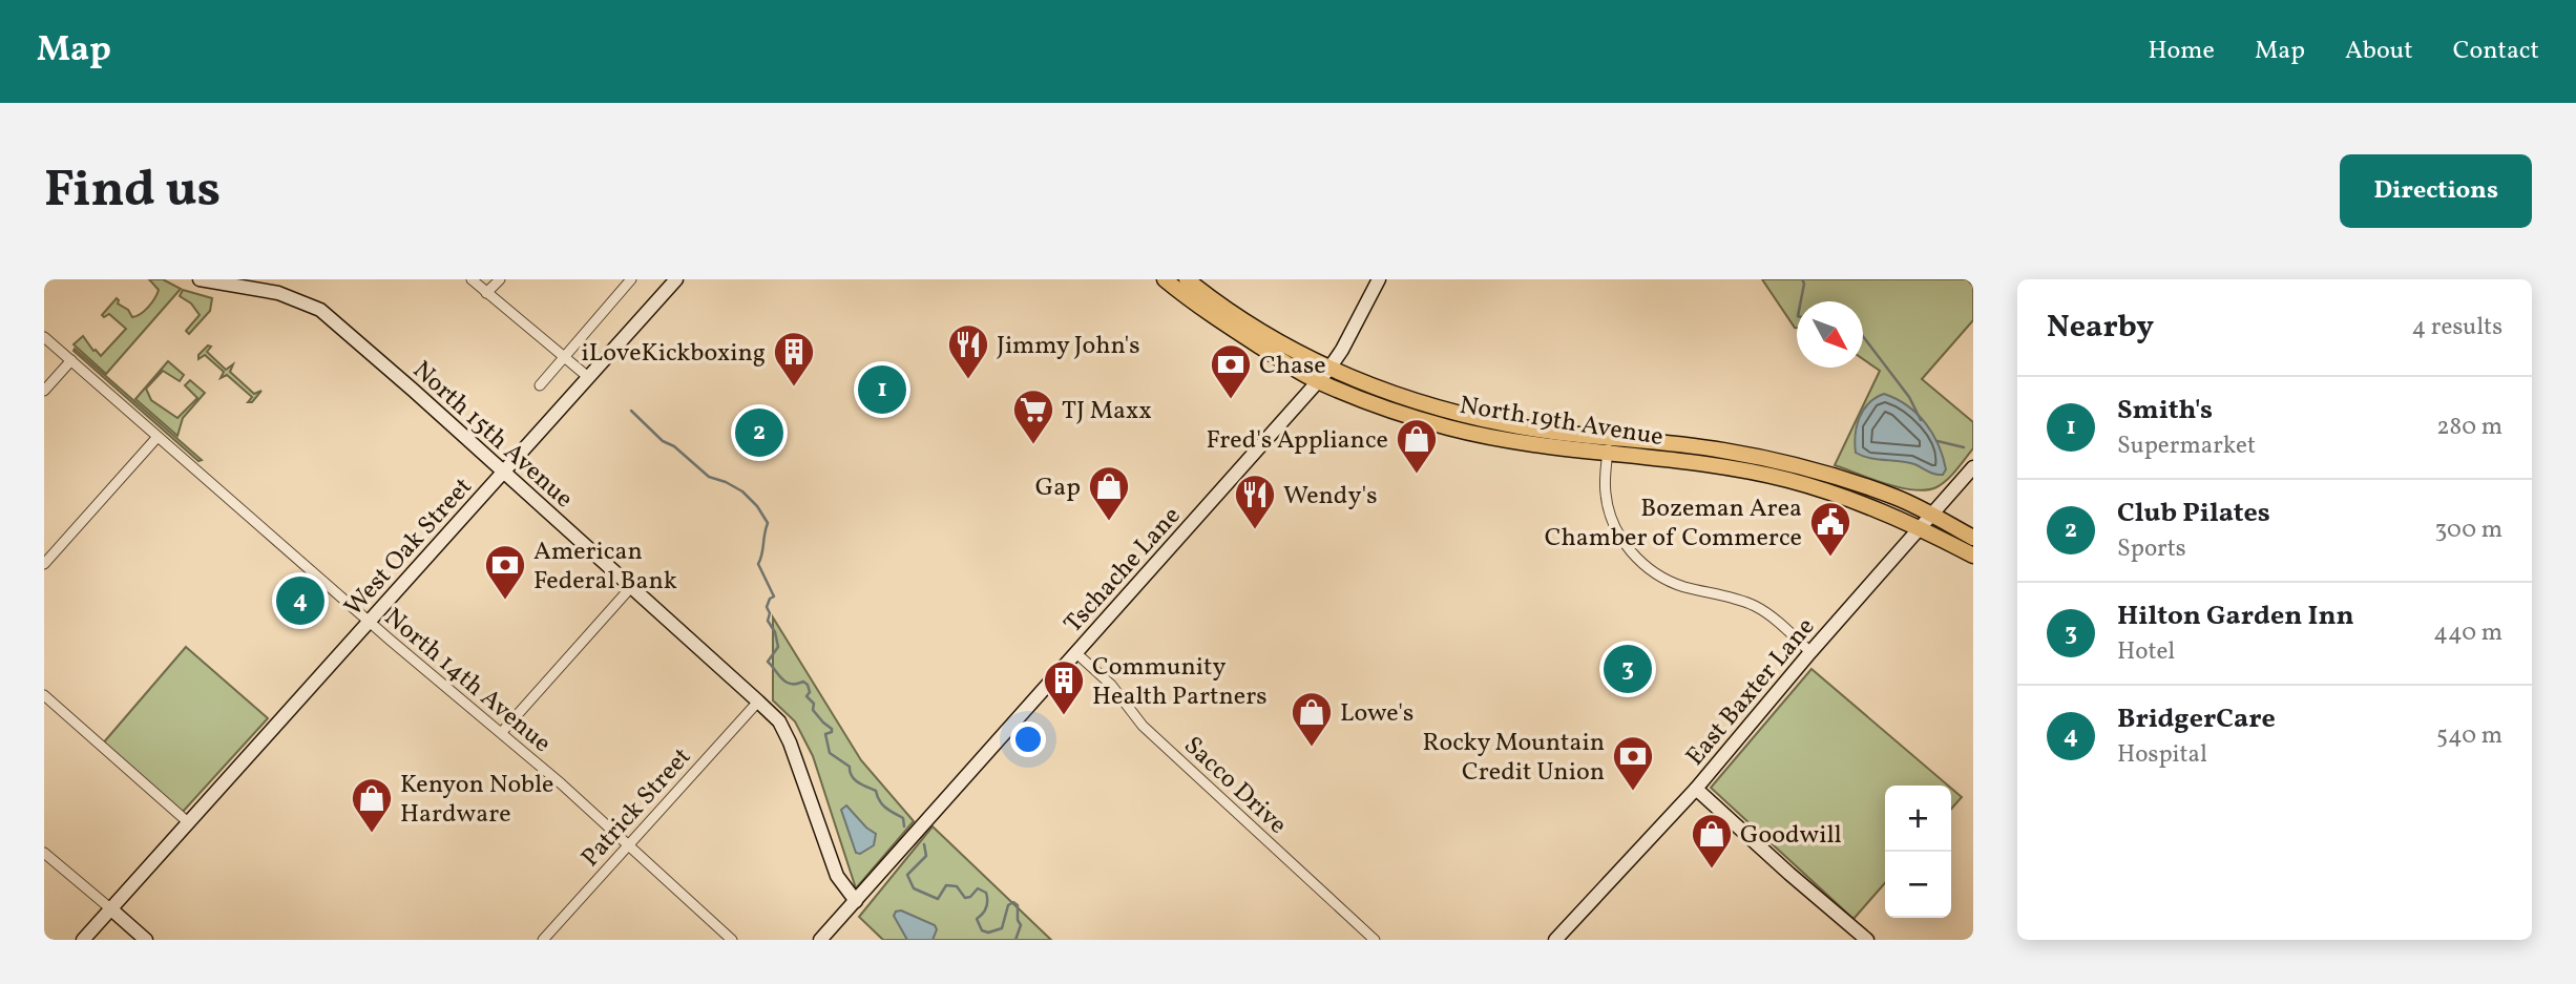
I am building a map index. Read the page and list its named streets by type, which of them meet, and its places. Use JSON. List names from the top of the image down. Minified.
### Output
{"streets":{"main road":["North 19th Avenue"],"street":["North 15th Avenue","West Oak Street","Tschache Lane","North 14th Avenue","East Baxter Lane","Sacco Drive","Patrick Street"]},"crossings":[["North 19th Avenue","Tschache Lane"],["North 19th Avenue","East Baxter Lane"],["North 15th Avenue","West Oak Street"],["North 15th Avenue","Tschache Lane"],["North 15th Avenue","Patrick Street"],["West Oak Street","North 14th Avenue"],["Tschache Lane","Sacco Drive"],["North 14th Avenue","Patrick Street"]],"places":{"restaurant":["Jimmy John's","Wendy's"],"building":["iLoveKickboxing","Community Health Partners"],"bank":["Chase","American Federal Bank","Rocky Mountain Credit Union"],"supermarket":["TJ Maxx"],"shop":["Fred's Appliance","Gap","Lowe's","Kenyon Noble Hardware","Goodwill"],"public building":["Bozeman Area Chamber of Commerce"]},"north":"bottom right","page":{"header":"Map","nav":["Home","Map","About","Contact"],"buttons":"Directions","title":"Find us","heading":["Nearby","4 results"],"pins":["1","2","4","3"],"list":[{"mark":"1","name":"Smith's","note":"Supermarket","value":"280 m"},{"mark":"2","name":"Club Pilates","note":"Sports","value":"300 m"},{"mark":"3","name":"Hilton Garden Inn","note":"Hotel","value":"440 m"},{"mark":"4","name":"BridgerCare","note":"Hospital","value":"540 m"}],"map_buttons":["+","−"]}}
